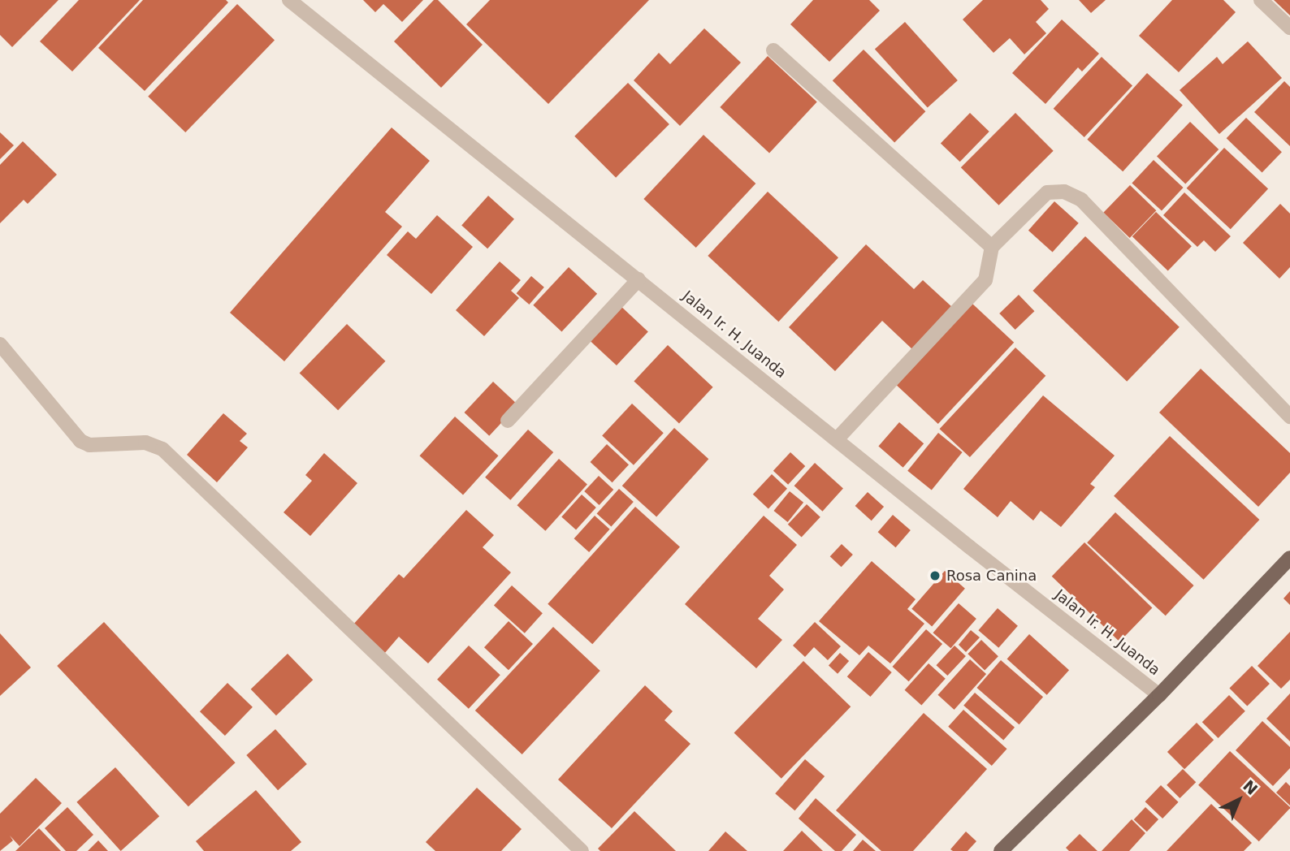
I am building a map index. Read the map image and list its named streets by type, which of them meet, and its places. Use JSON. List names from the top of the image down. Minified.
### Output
{"streets":{"main road":["Jalan Ir. H. Juanda"]},"places":["Rosa Canina"],"north":"top right"}
